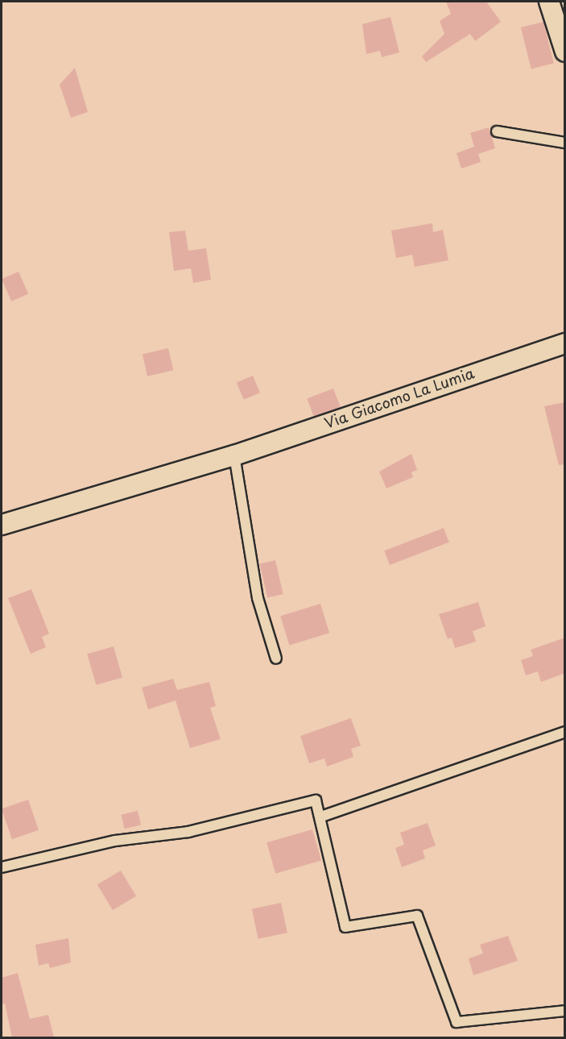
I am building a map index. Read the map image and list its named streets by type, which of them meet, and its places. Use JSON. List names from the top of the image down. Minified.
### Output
{"streets":{"street":["Via Giacomo La Lumia"]}}
